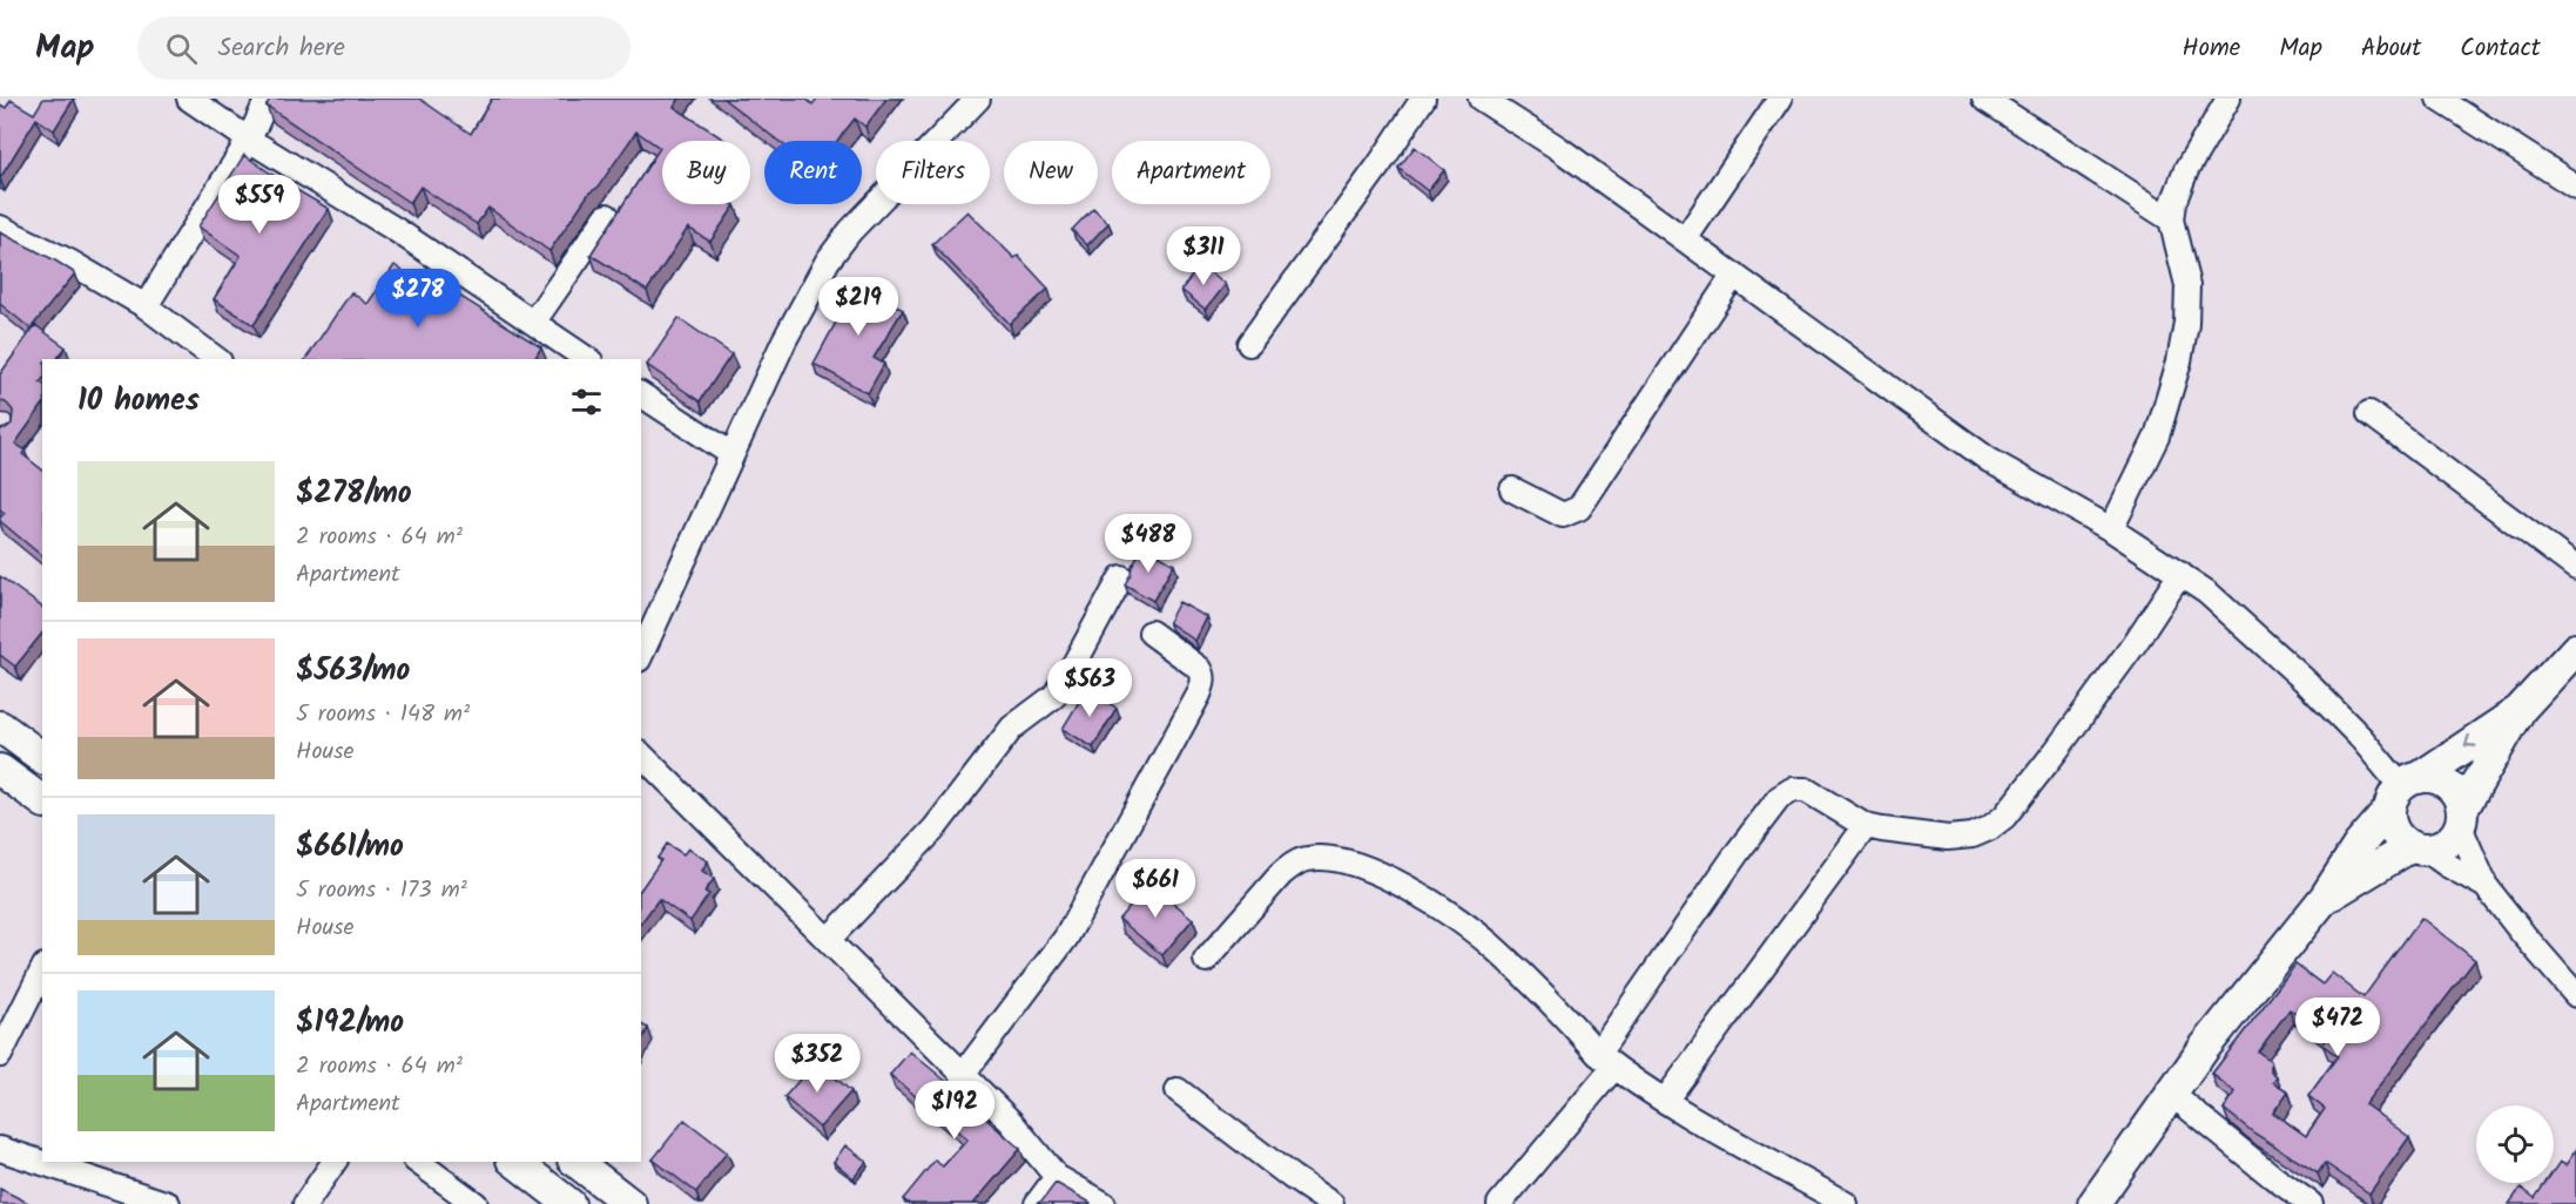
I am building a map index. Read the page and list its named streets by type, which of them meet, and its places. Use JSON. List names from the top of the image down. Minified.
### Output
{"page":{"header":"Map","search":"Search here","nav":["Home","Map","About","Contact"],"chip":["Buy","Rent","Filters","New","Apartment"],"price":["$559","$311","$278","$219","$488","$563","$661","$472","$352","$192"],"heading":"10 homes","list":[{"name":"$278/mo","note":"2 rooms · 64 m² · Apartment"},{"name":"$563/mo","note":"5 rooms · 148 m² · House"},{"name":"$661/mo","note":"5 rooms · 173 m² · House"},{"name":"$192/mo","note":"2 rooms · 64 m² · Apartment"}]}}
